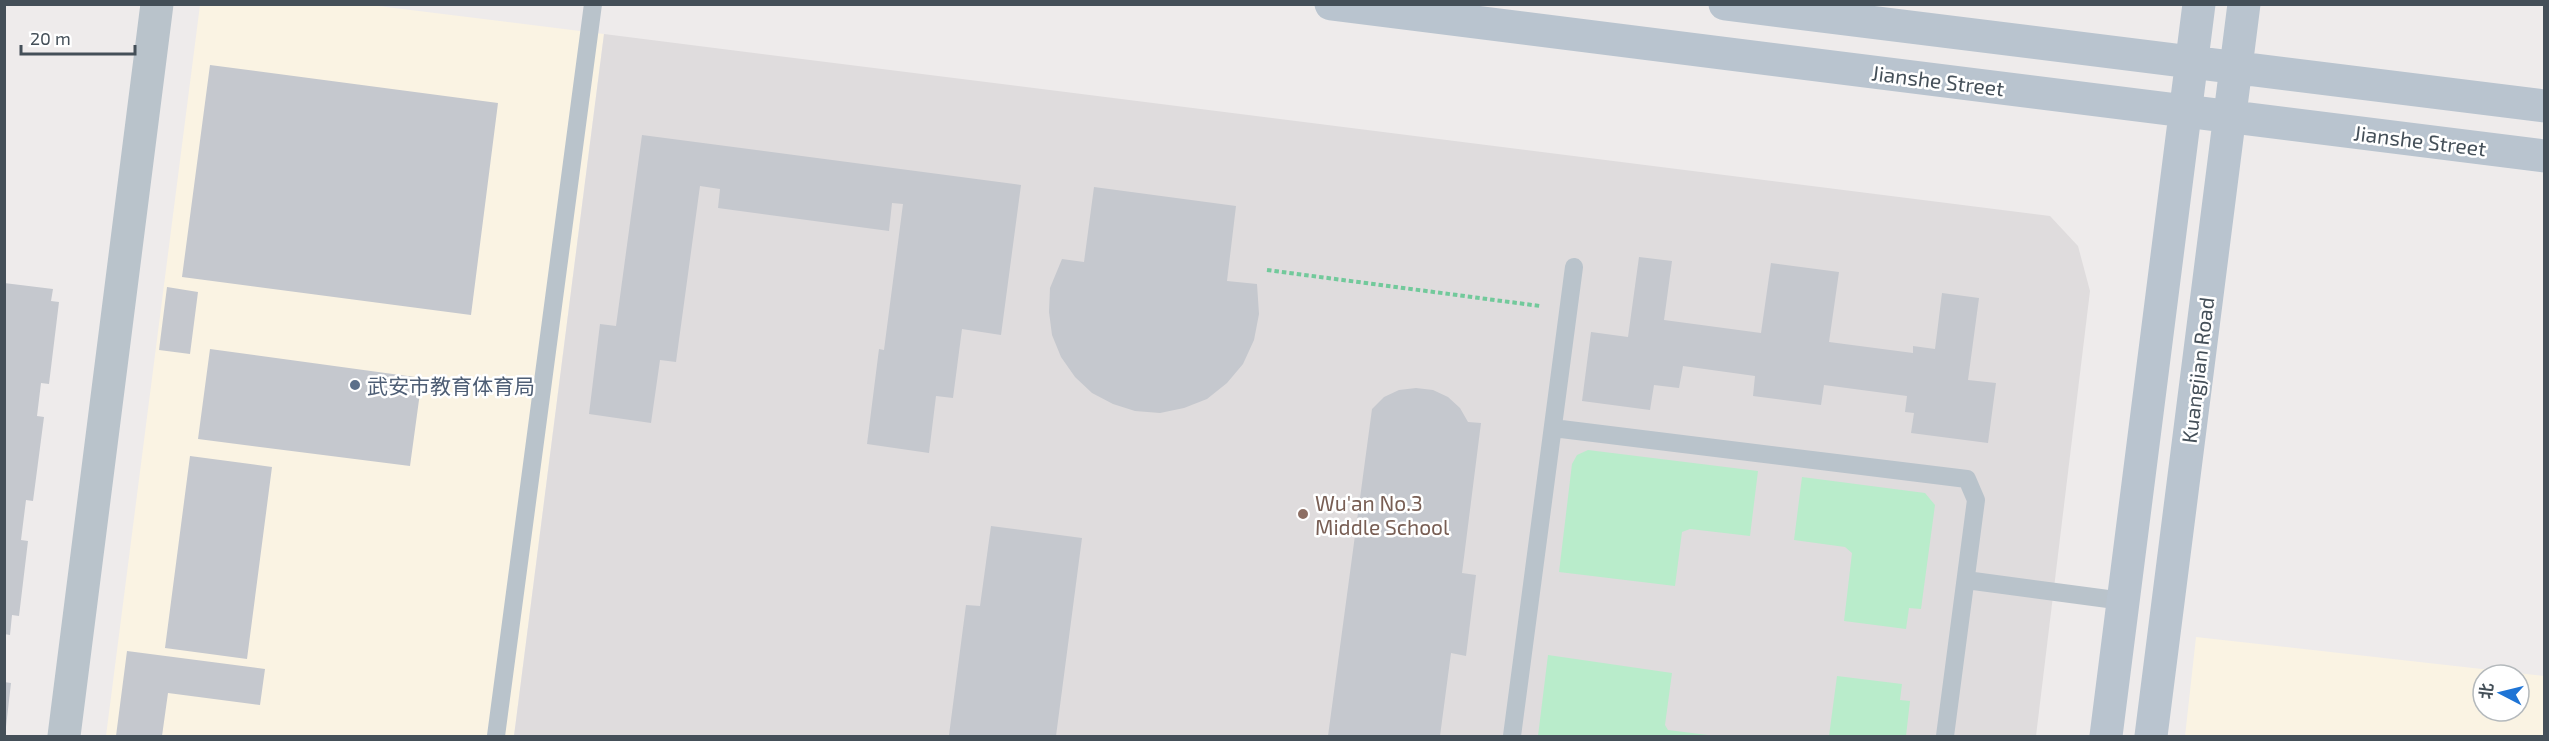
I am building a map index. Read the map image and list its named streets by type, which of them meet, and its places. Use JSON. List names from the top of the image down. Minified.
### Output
{"streets":{"main road":["Jianshe Street","Kuangjian Road"]},"crossings":[["Jianshe Street","Kuangjian Road"]],"places":["武安市教育体育局","Wu'an No.3 Middle School"],"scale_bar":"20 m","north":"left"}
